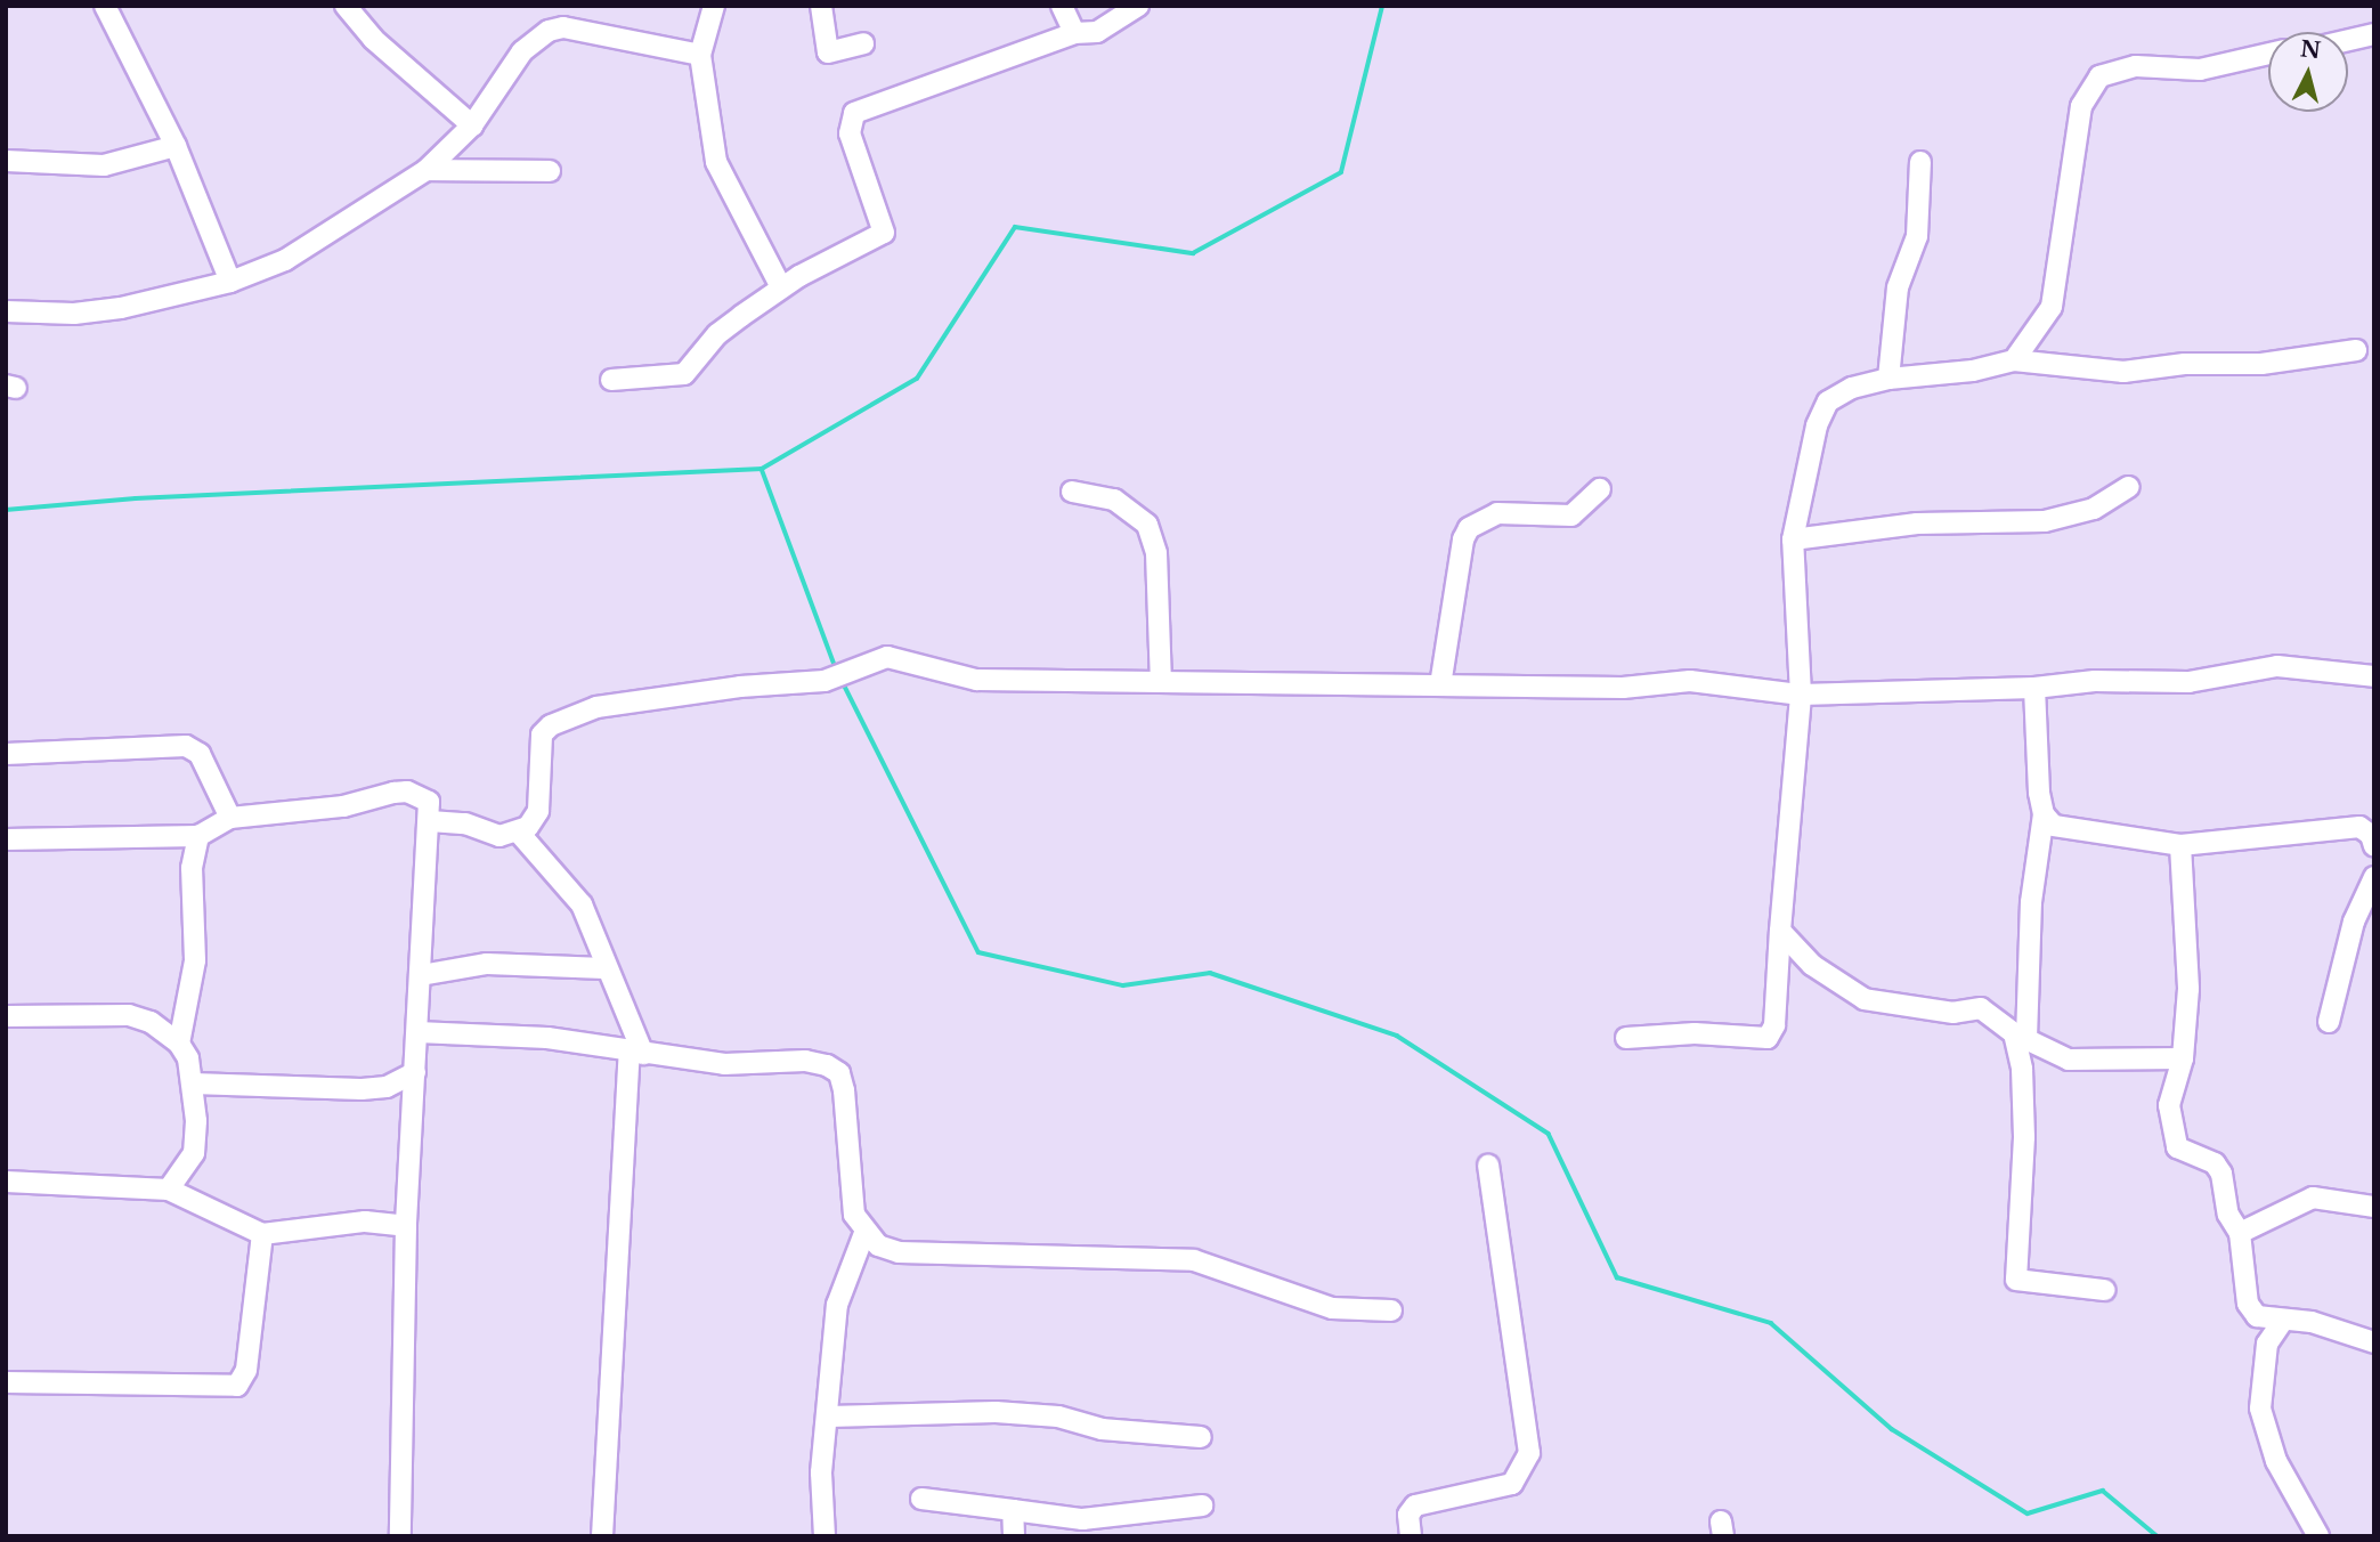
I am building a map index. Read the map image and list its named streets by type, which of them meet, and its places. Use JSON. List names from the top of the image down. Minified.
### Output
{"north":"top"}
